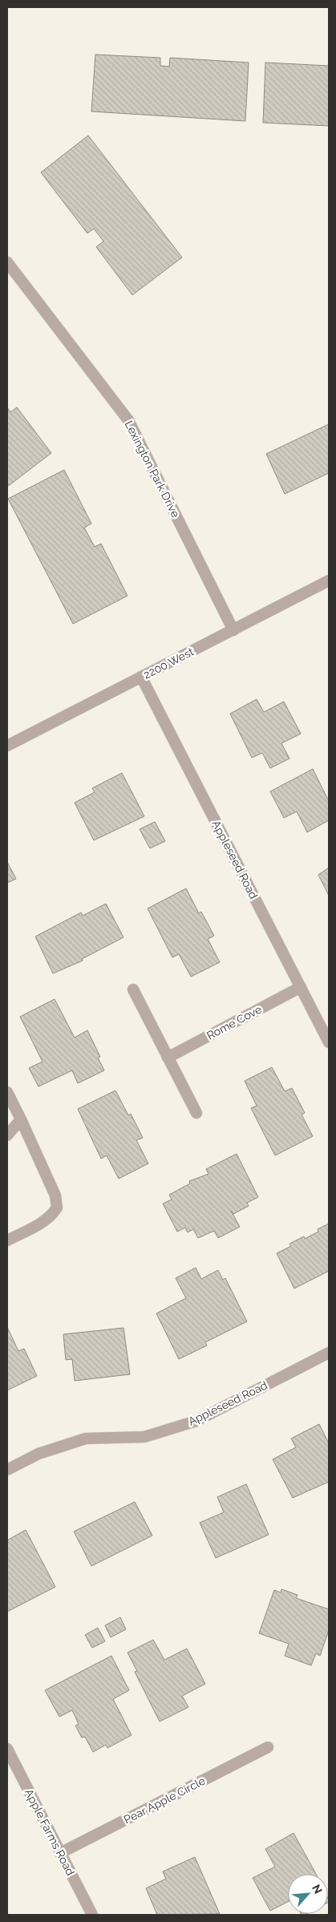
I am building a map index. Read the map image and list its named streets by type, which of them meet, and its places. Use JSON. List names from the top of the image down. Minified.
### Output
{"streets":{"street":["Lexington Park Drive","2200 West","Appleseed Road","Rome Cove","Pear Apple Circle","Apple Farms Road"]},"crossings":[["Lexington Park Drive","2200 West"],["2200 West","Appleseed Road"],["Appleseed Road","Rome Cove"],["Pear Apple Circle","Apple Farms Road"]],"north":"top right"}
